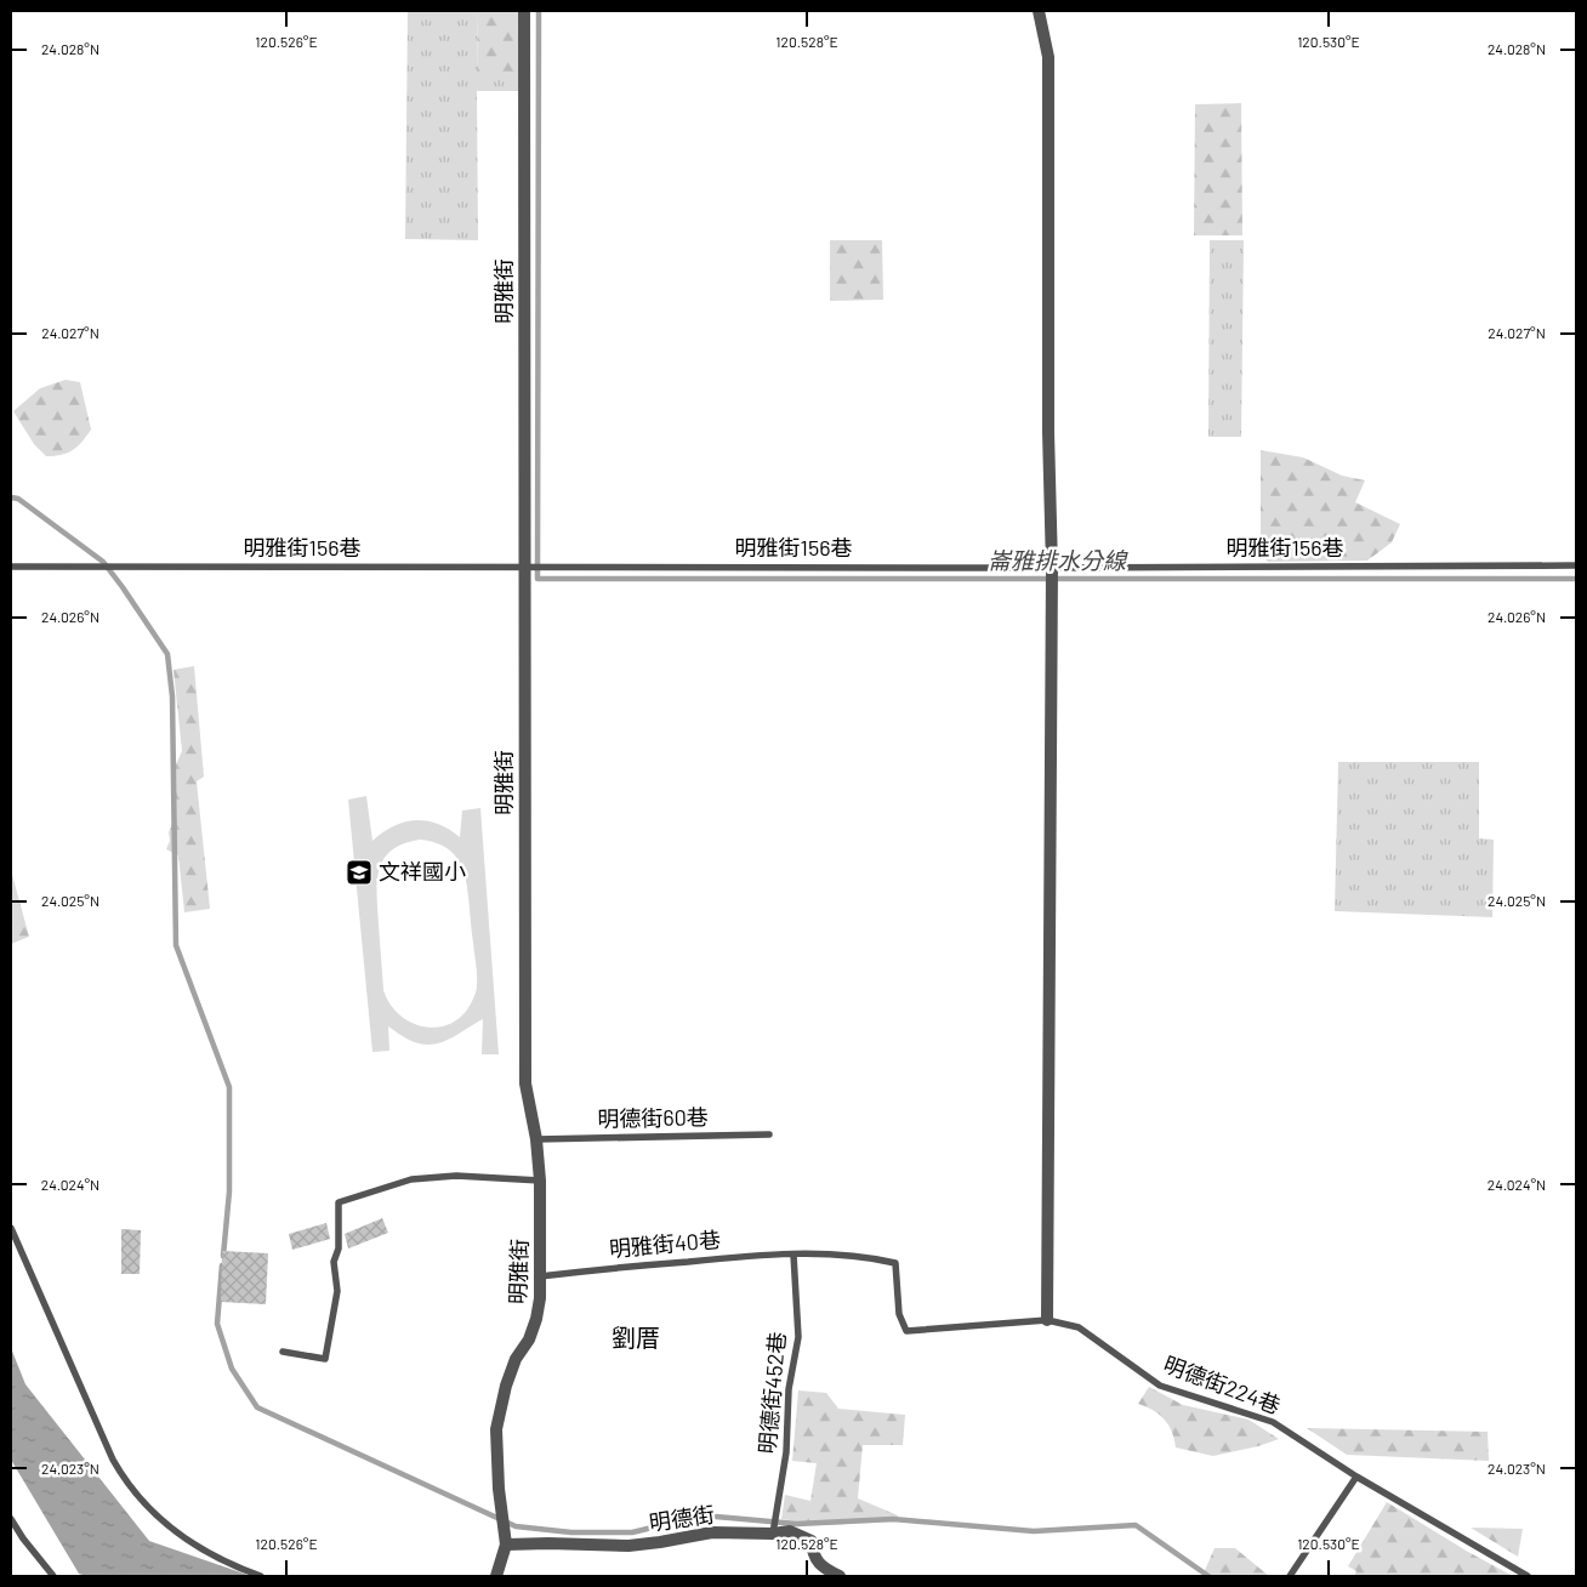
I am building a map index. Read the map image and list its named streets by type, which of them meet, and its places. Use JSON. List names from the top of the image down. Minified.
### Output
{"streets":{"street":["明雅街","明德街"],"lane":["明雅街156巷","明德街60巷","明雅街40巷","明德街224巷","明德街452巷"]},"crossings":[["明雅街","明雅街156巷"],["明雅街","明德街60巷"],["明雅街","明雅街40巷"],["明雅街","明德街"],["明雅街40巷","明德街224巷"],["明雅街40巷","明德街452巷"],["明德街224巷","明德街452巷"],["明德街452巷","明德街"]],"districts":["劉厝"],"water":["崙雅排水分線"],"places":{"school or university":["文祥國小"]},"coordinates":["120.526°E","120.528°E","120.530°E","24.028°N","24.027°N","24.026°N","24.025°N","24.024°N","24.023°N"]}
